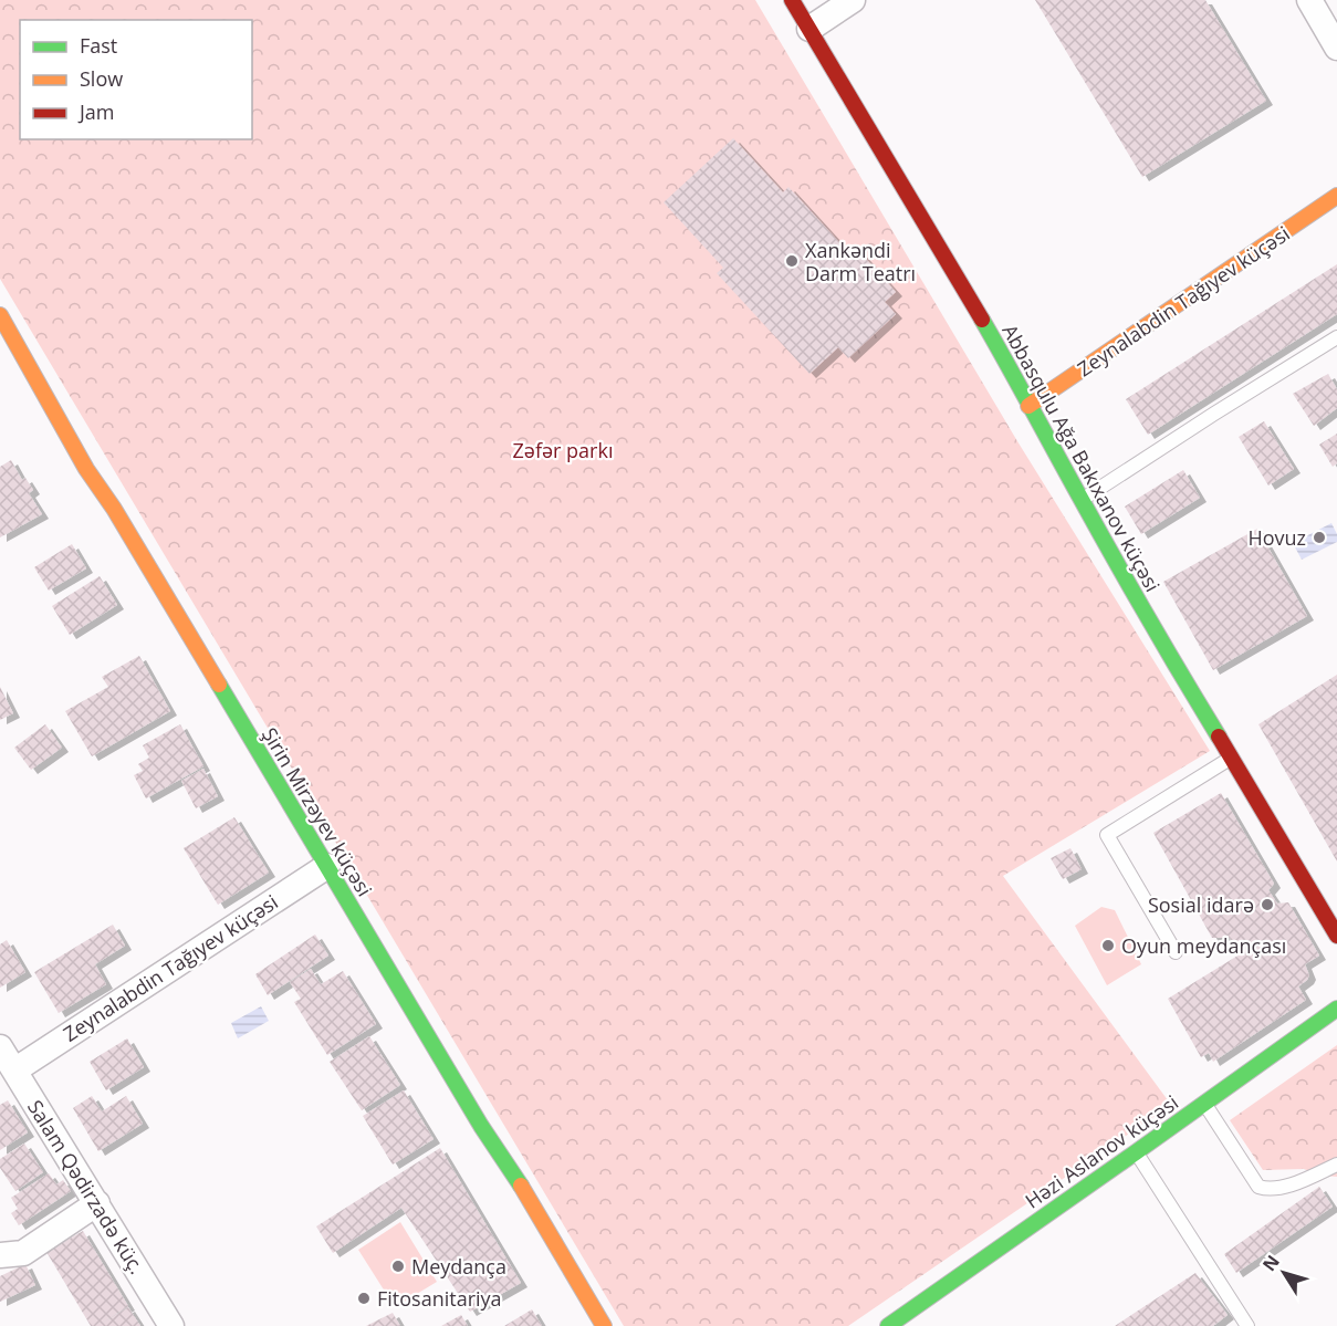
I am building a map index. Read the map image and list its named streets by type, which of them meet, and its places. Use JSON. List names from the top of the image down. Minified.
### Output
{"streets":{"street":["Zeynalabdin Tağıyev küçəsi","Abbasqulu Ağa Bakıxanov küçəsi","Şirin Mirzəyev küçəsi","Həzi Aslanov küçəsi","Salam Qədirzadə küç."]},"crossings":[["Zeynalabdin Tağıyev küçəsi","Abbasqulu Ağa Bakıxanov küçəsi"],["Zeynalabdin Tağıyev küçəsi","Şirin Mirzəyev küçəsi"],["Zeynalabdin Tağıyev küçəsi","Salam Qədirzadə küç."]],"parks":["Zəfər parkı"],"places":["Xankəndi Darm Teatrı","Hovuz","Sosial idarə","Oyun meydançası","Meydança","Fitosanitariya"],"legend":["Fast","Slow","Jam"],"north":"top left"}
